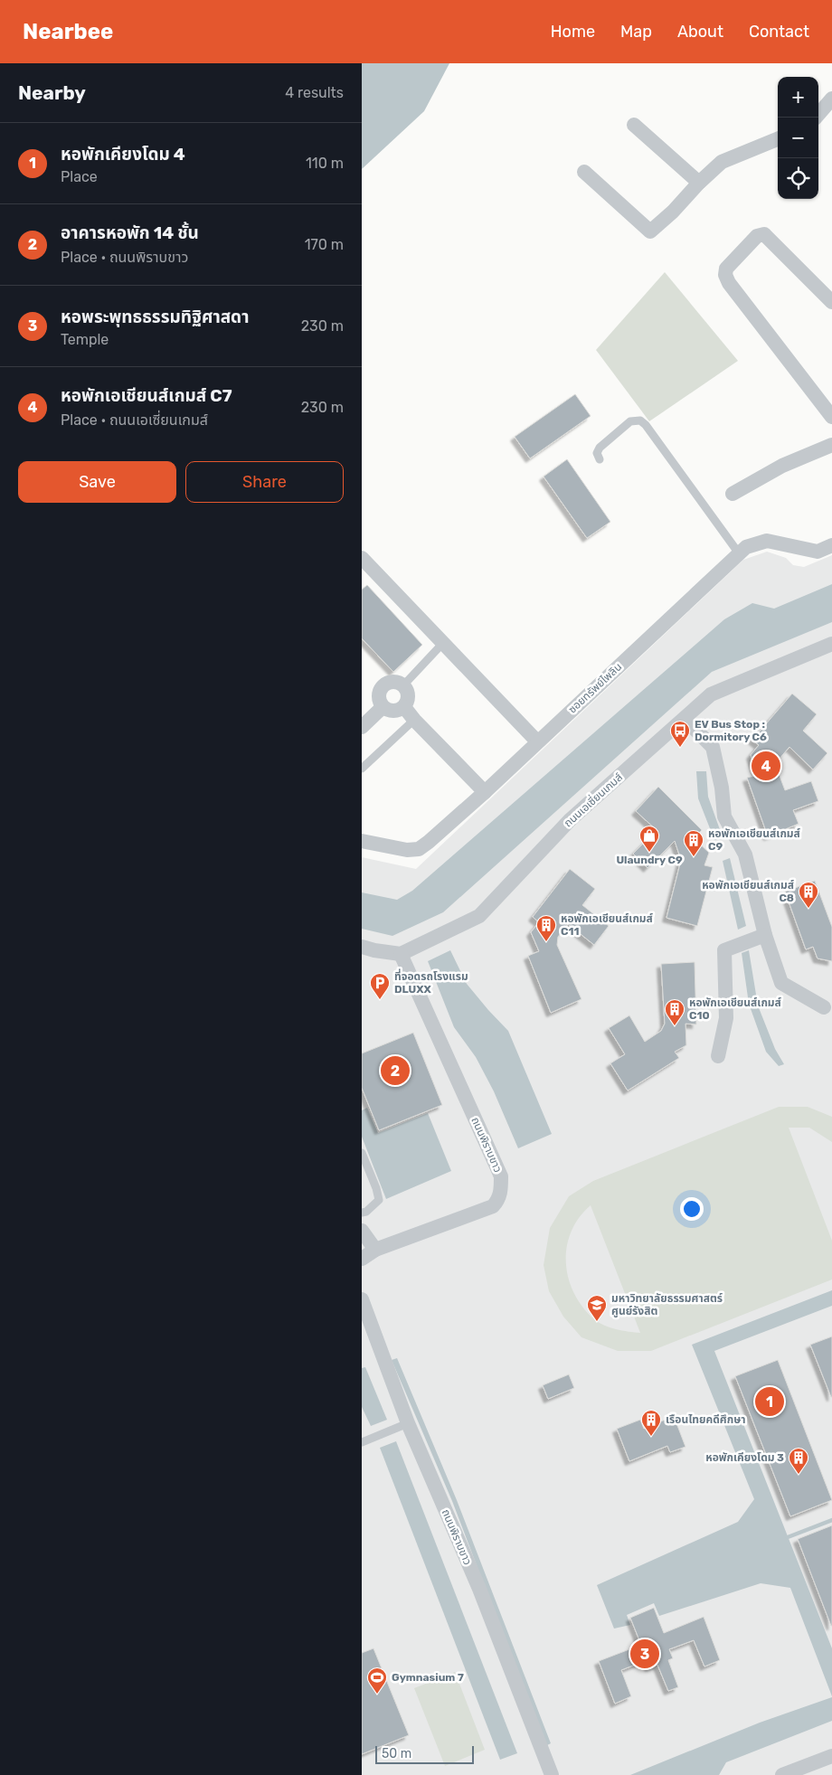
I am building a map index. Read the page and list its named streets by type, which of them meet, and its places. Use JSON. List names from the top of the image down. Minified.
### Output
{"streets":{"street":["ซอยทรัพย์ไพลิน","ถนนเอเซี่ยนเกมส์","ถนนพิราบขาว"]},"crossings":[["ถนนเอเซี่ยนเกมส์","ถนนพิราบขาว"]],"places":{"bus stop":["EV Bus Stop : Dormitory C6"],"shop":["Ulaundry C9"],"building":["หอพักเอเชียนส์เกมส์ C9","หอพักเอเชียนส์เกมส์ C8","หอพักเอเชียนส์เกมส์ C11","หอพักเอเชียนส์เกมส์ C10","เรือนไทยคดีศึกษา","หอพักเคียงโดม 3"],"parking":["ที่จอดรถโรงแรม DLUXX"],"school or university":["มหาวิทยาลัยธรรมศาสตร์ ศูนย์รังสิต"],"sports":["Gymnasium 7"]},"scale_bar":"50 m","page":{"header":"Nearbee","nav":["Home","Map","About","Contact"],"heading":["Nearby","4 results"],"map_buttons":["+","−"],"list":[{"mark":"1","name":"หอพักเคียงโดม 4","note":"Place","value":"110 m"},{"mark":"2","name":"อาคารหอพัก 14 ชั้น","note":"Place · ถนนพิราบขาว","value":"170 m"},{"mark":"3","name":"หอพระพุทธธรรมทิฐิศาสดา","note":"Temple","value":"230 m"},{"mark":"4","name":"หอพักเอเชียนส์เกมส์ C7","note":"Place · ถนนเอเซี่ยนเกมส์","value":"230 m"}],"buttons":["Save","Share"],"pins":["4","2","1","3"],"scale":"50 m"}}
